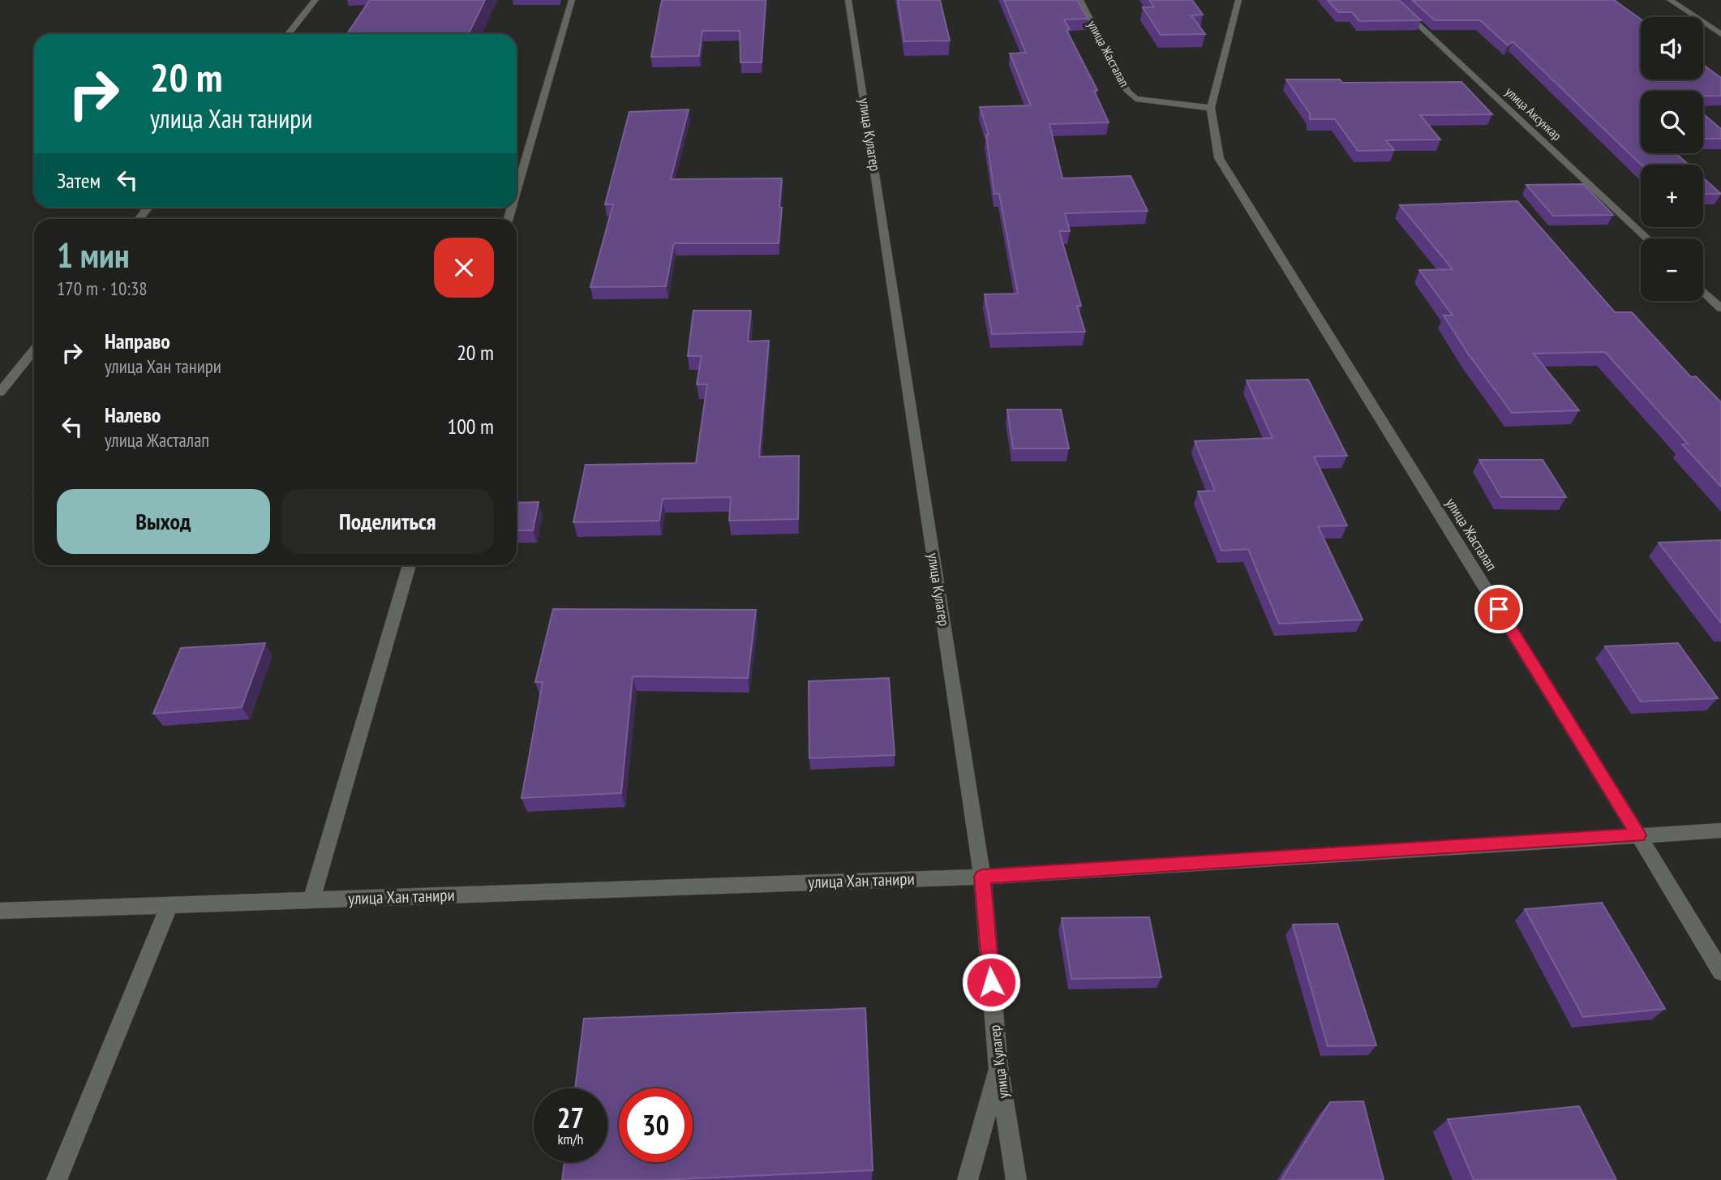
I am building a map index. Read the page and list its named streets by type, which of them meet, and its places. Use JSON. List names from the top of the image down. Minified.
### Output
{"streets":{"street":["улица Жасталап","улица Аксункар","улица Кулагер","улица Хан танири"]},"crossings":[["улица Жасталап","улица Хан танири"],["улица Кулагер","улица Хан танири"]],"page":{"map_buttons":["+","−"],"turn":["20 m","улица Хан танири"],"then":"Затем","heading":["1 мин","170 m · 10:38"],"list":[{"name":"Направо","note":"улица Хан танири","value":"20 m"},{"name":"Налево","note":"улица Жасталап","value":"100 m"}],"buttons":["Выход","Поделиться"],"speed":"27 km/h","limit":"30"}}
